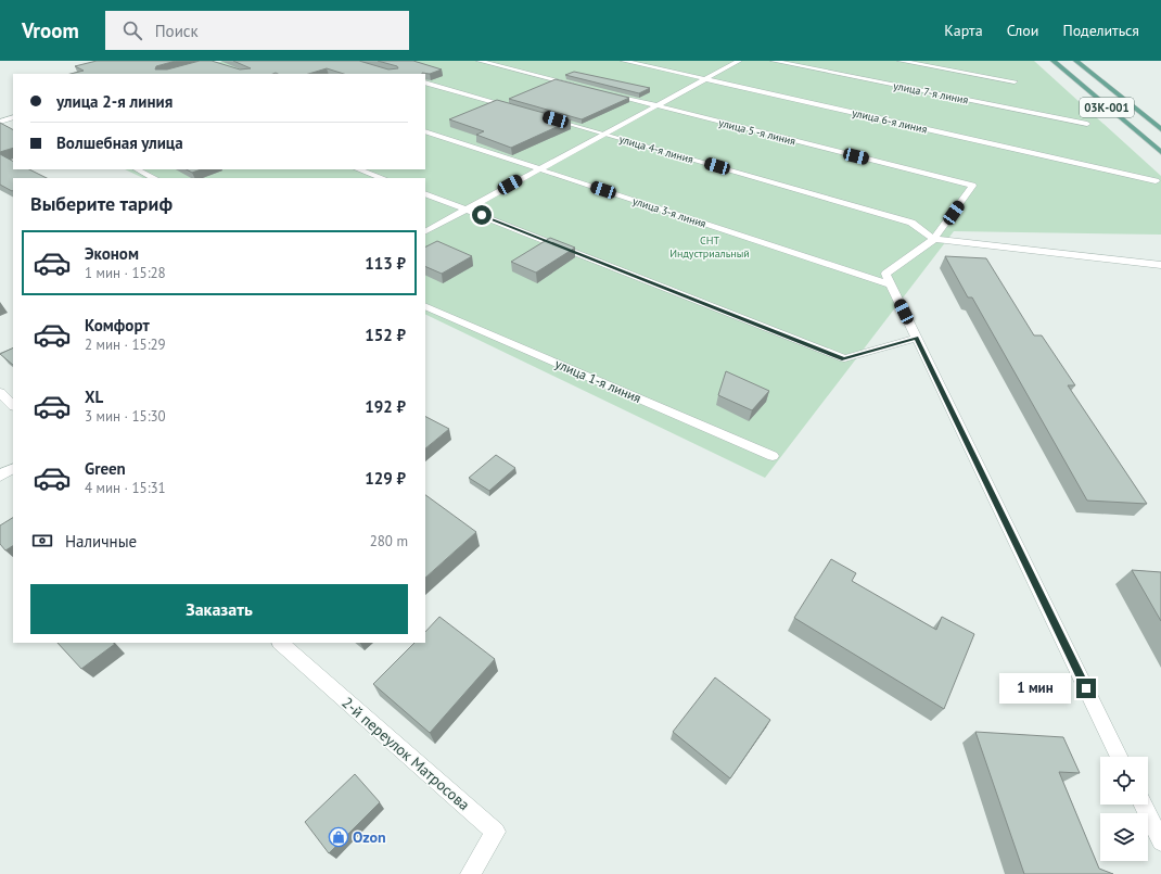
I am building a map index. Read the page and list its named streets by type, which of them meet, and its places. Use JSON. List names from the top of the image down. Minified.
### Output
{"streets":{"main road":["03К-001"],"street":["улица 7-я линия","улица 6-я линия","улица 5 -я линия","улица 3-я линия","улица 1-я линия","2-й переулок Матросова"],"lane":["улица 4-я линия"]},"crossings":[["улица 5 -я линия","улица 4-я линия"]],"parks":["СНТ Индустриальный"],"places":{"shop":["Ozon"]},"page":{"header":"Vroom","search":"Поиск","nav":["Карта","Слои","Поделиться"],"banner":["улица 2-я линия","Волшебная улица"],"heading":"Выберите тариф","list":[{"name":"Эконом","note":"1 мин · 15:28","value":"113 ₽"},{"name":"Комфорт","note":"2 мин · 15:29","value":"152 ₽"},{"name":"XL","note":"3 мин · 15:30","value":"192 ₽"},{"name":"Green","note":"4 мин · 15:31","value":"129 ₽"}],"pay":["Наличные","280 m"],"buttons":"Заказать","bubble":"1 мин"}}
